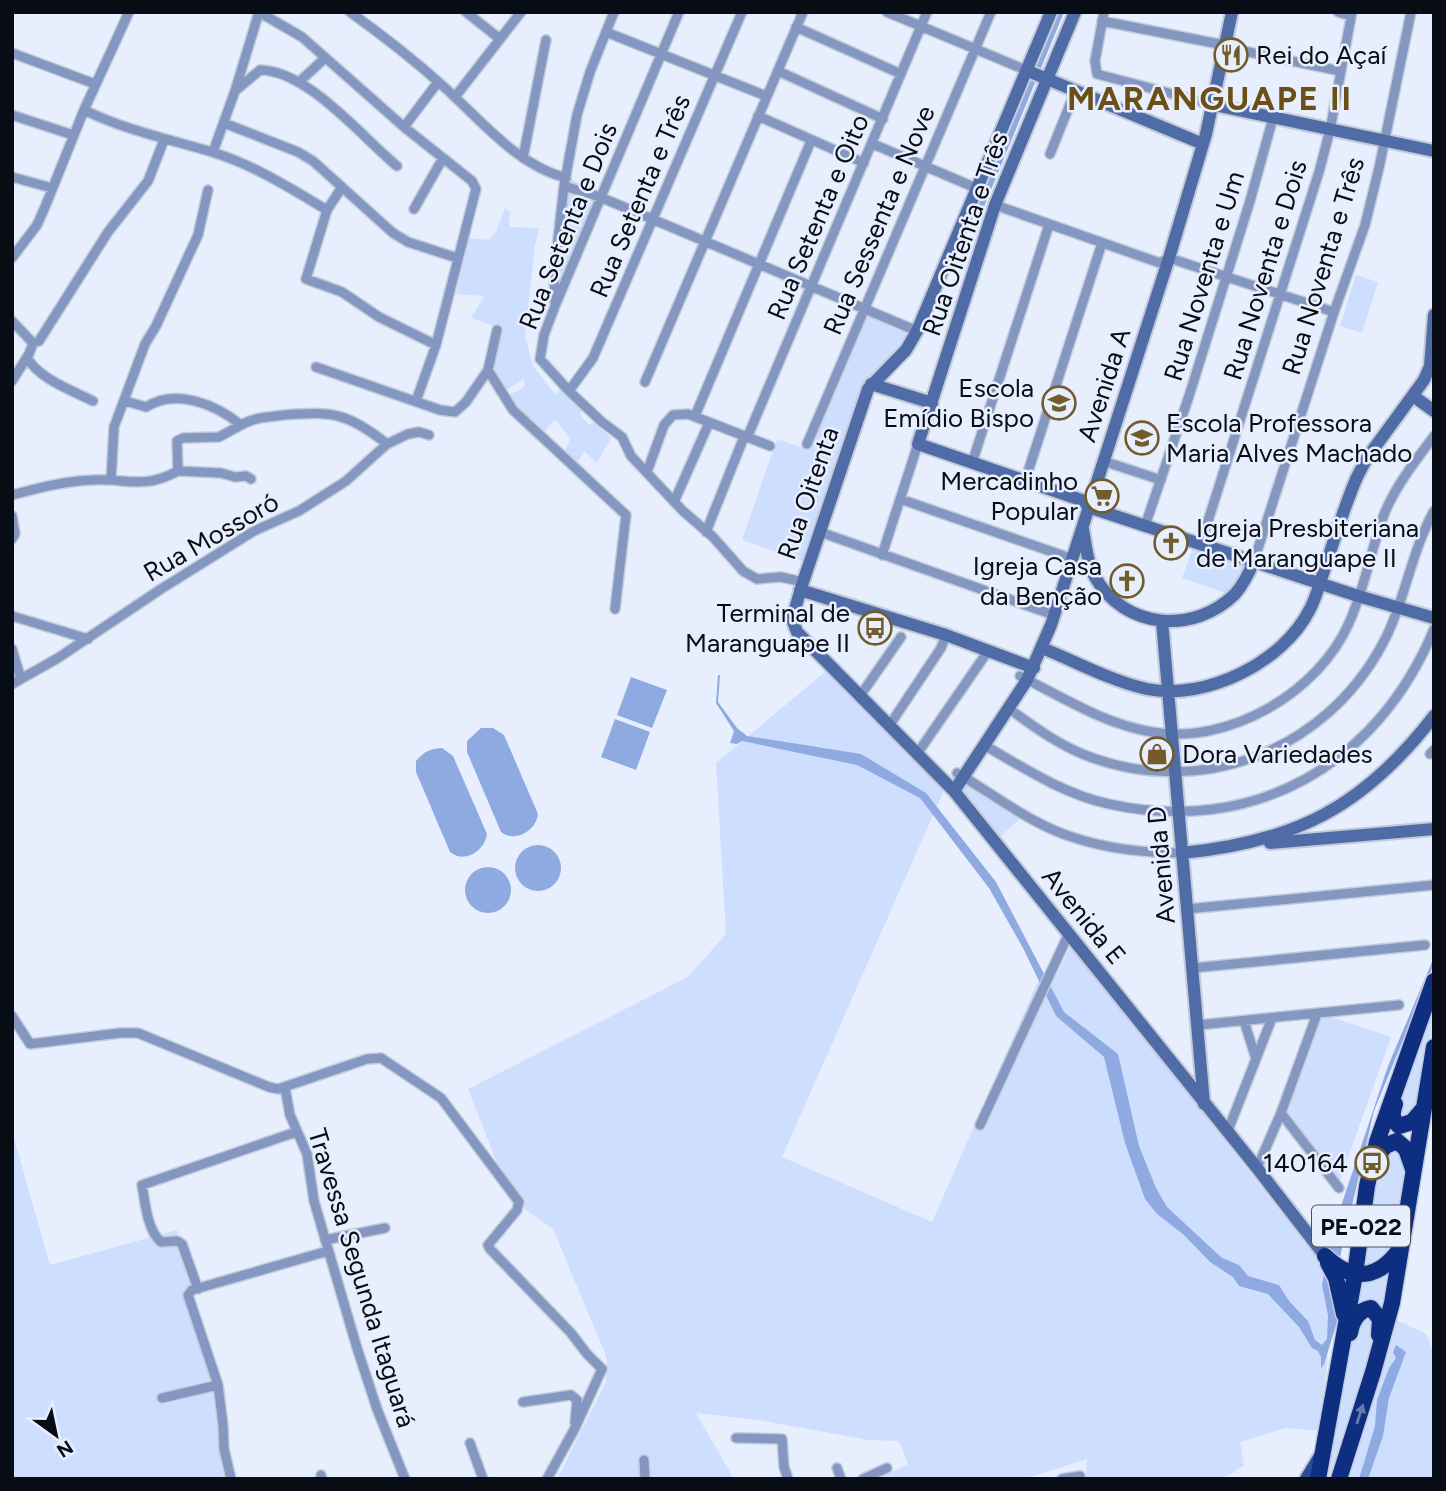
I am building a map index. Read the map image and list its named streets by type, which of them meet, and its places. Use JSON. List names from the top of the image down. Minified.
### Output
{"streets":{"highway":["PE-022"],"street":["Rua Setenta e Três","Rua Setenta e Oito","Rua Sessenta e Nove","Rua Setenta e Dois","Rua Oitenta e Três","Rua Noventa e Três","Rua Noventa e Dois","Rua Noventa e Um","Avenida A","Rua Oitenta","Rua Mossoró","Avenida D","Avenida E","Travessa Segunda Itaguará"]},"crossings":[["Rua Setenta e Três","Rua Setenta e Dois"],["Rua Setenta e Oito","Rua Setenta e Dois"],["Rua Setenta e Dois","Rua Oitenta"],["Rua Noventa e Três","Avenida A"],["Rua Noventa e Três","Avenida D"],["Avenida A","Avenida E"],["Rua Oitenta","Avenida E"],["Avenida D","Avenida E"]],"districts":["MARANGUAPE II"],"places":{"restaurant":["Rei do Açaí"],"school or university":["Escola Emídio Bispo","Escola Professora Maria Alves Machado"],"supermarket":["Mercadinho Popular"],"church":["Igreja Presbiteriana de Maranguape II","Igreja Casa da Benção"],"bus stop":["Terminal de Maranguape II","140164"],"shop":["Dora Variedades"]},"north":"bottom right"}
